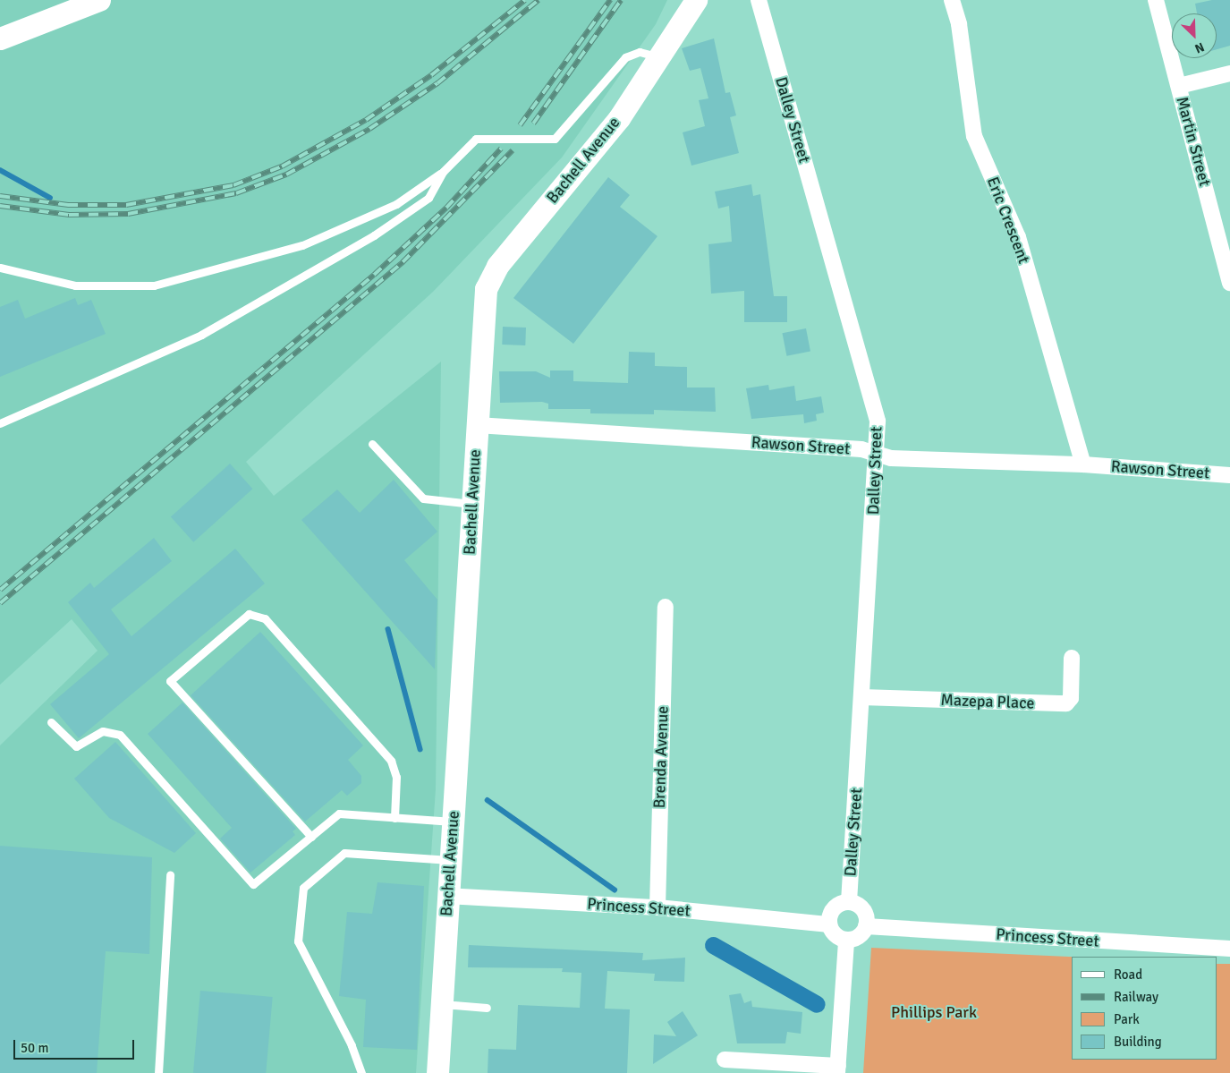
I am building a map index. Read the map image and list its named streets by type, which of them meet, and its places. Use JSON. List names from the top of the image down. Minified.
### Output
{"streets":{"main road":["Bachell Avenue"],"street":["Dalley Street","Martin Street","Eric Crescent","Rawson Street","Mazepa Place","Brenda Avenue","Princess Street"]},"crossings":[["Dalley Street","Rawson Street"],["Dalley Street","Mazepa Place"],["Dalley Street","Princess Street"],["Bachell Avenue","Rawson Street"],["Bachell Avenue","Princess Street"],["Eric Crescent","Rawson Street"],["Brenda Avenue","Princess Street"]],"parks":["Phillips Park"],"legend":["Road","Railway","Park","Building"],"scale_bar":"50 m","north":"bottom right"}
